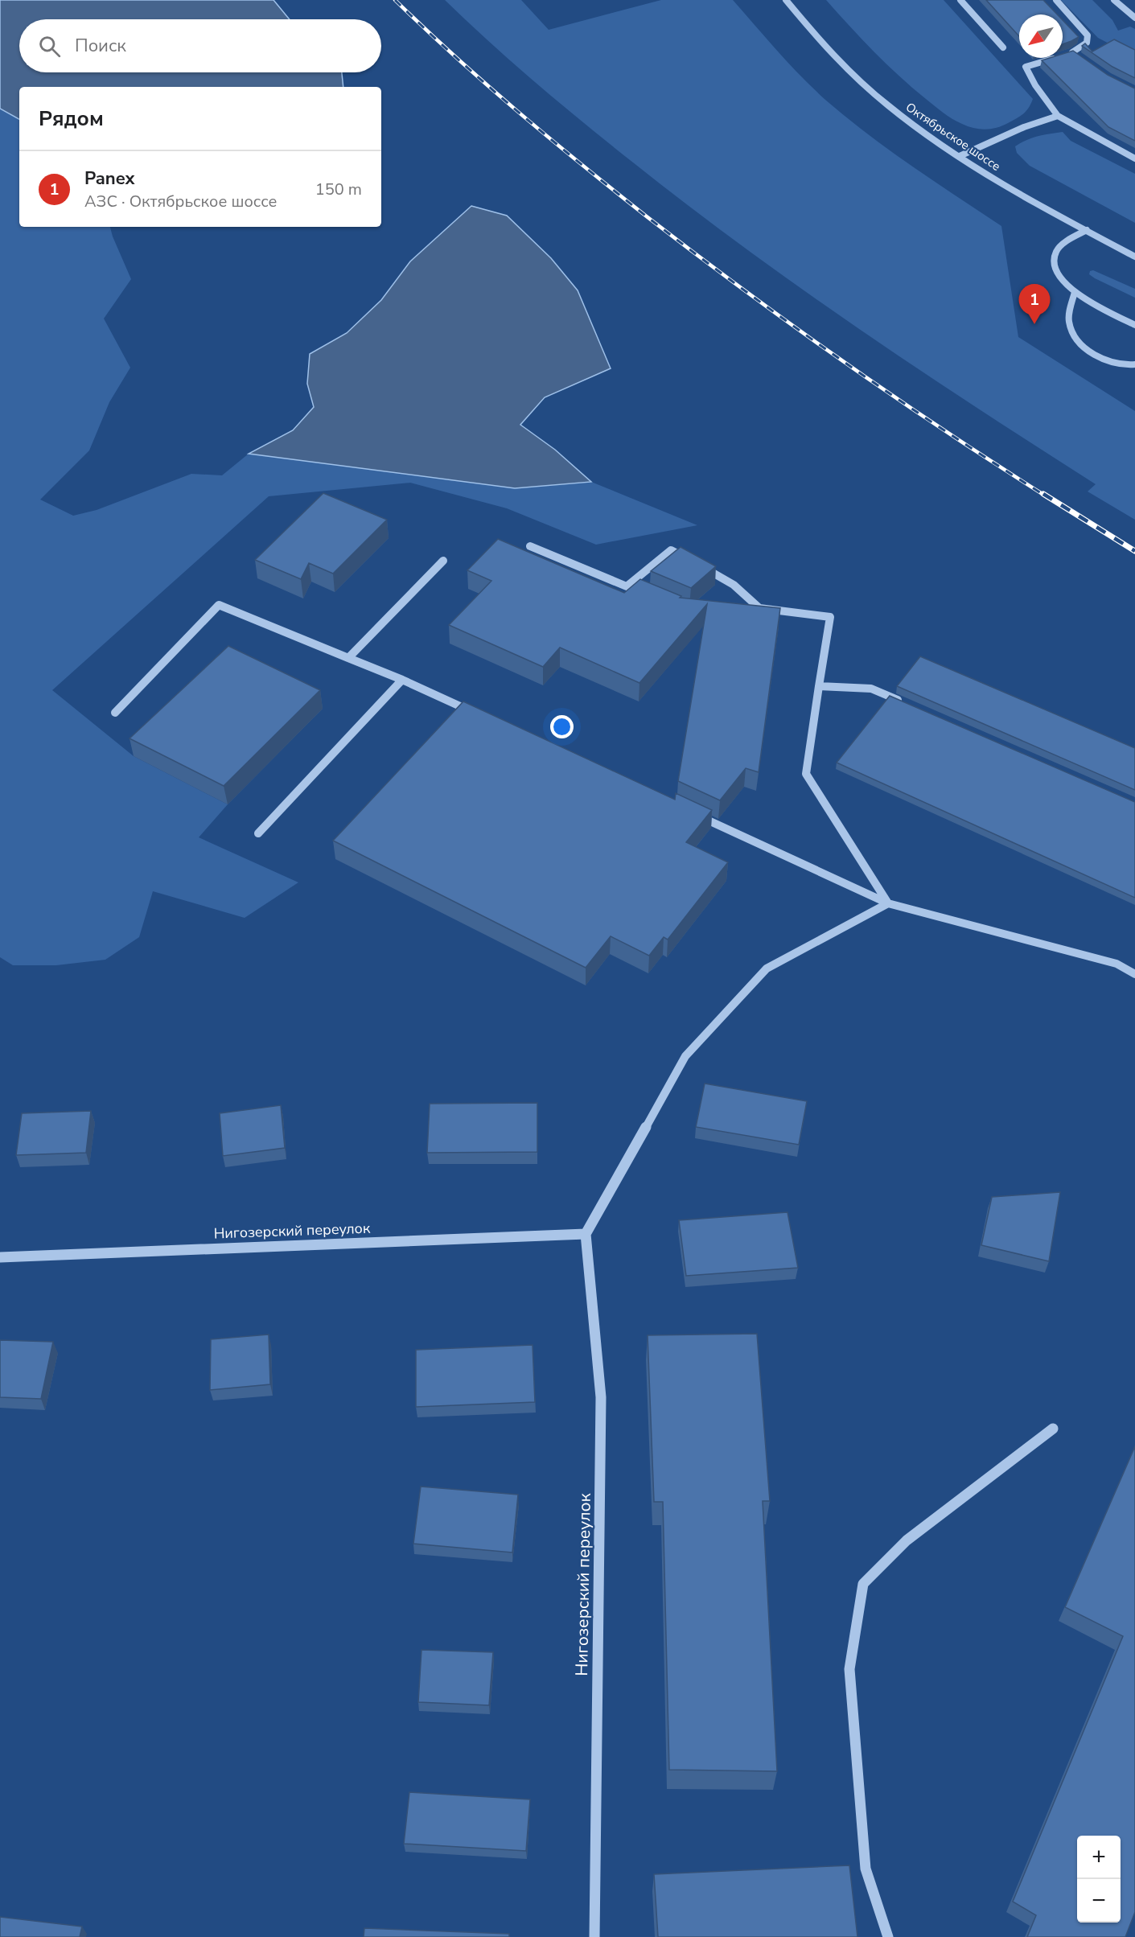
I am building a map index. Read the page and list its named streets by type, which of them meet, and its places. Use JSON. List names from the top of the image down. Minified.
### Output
{"streets":{"street":["Октябрьское шоссе","Нигозерский переулок"]},"north":"bottom left","page":{"search":"Поиск","heading":"Рядом","list":[{"mark":"1","name":"Panex","note":"АЗС · Октябрьское шоссе","value":"150 m"}],"pins":"1","map_buttons":["+","−"]}}
